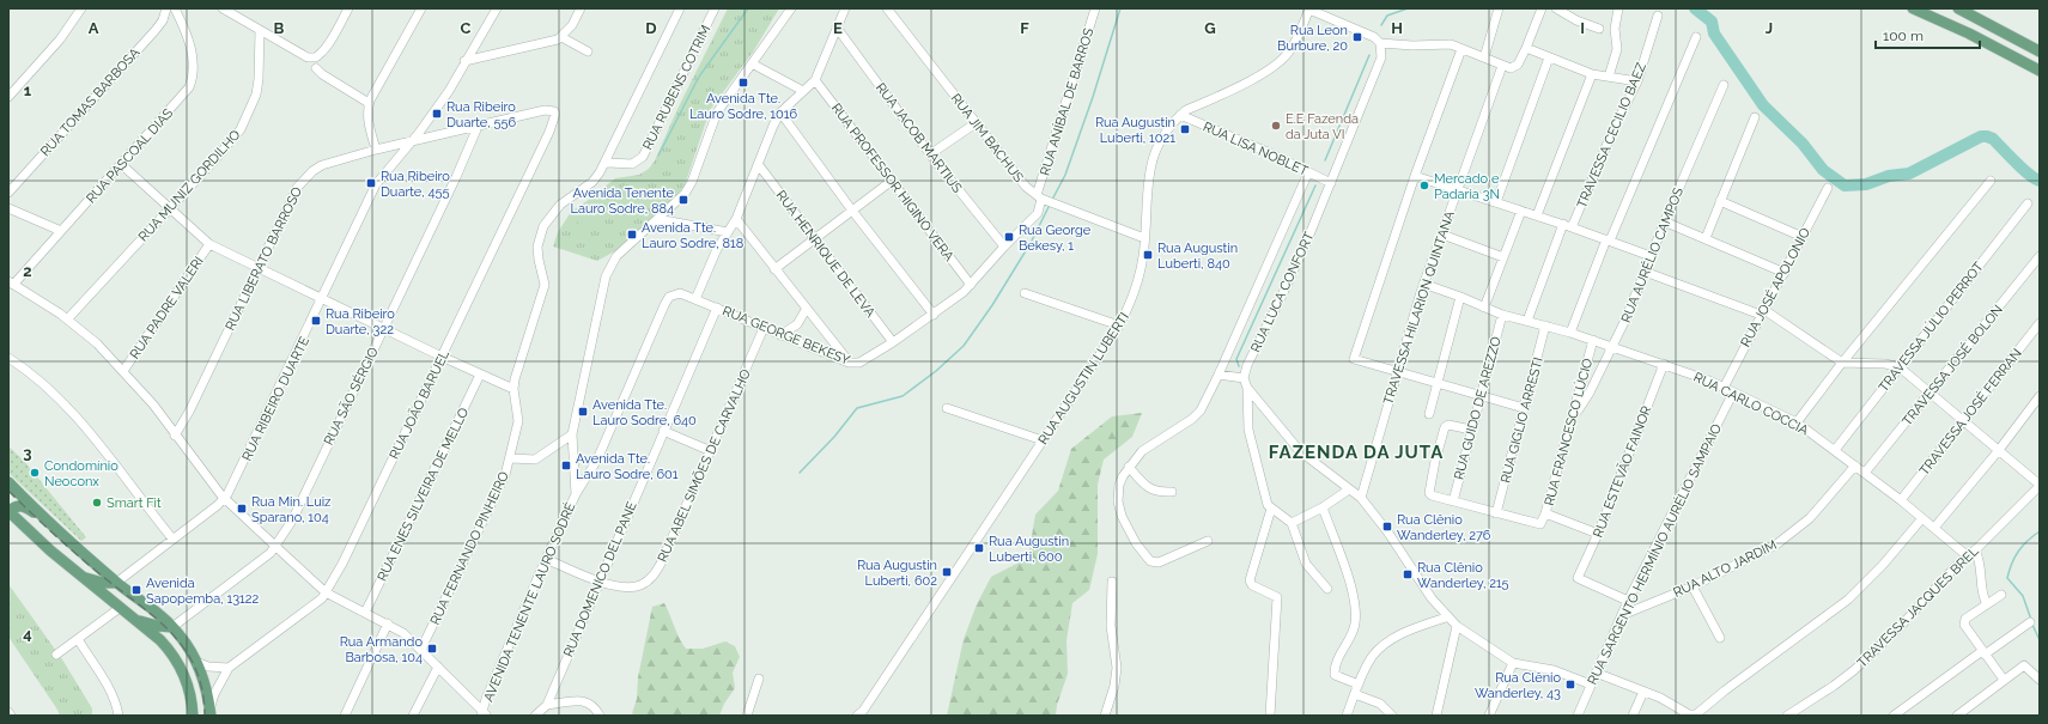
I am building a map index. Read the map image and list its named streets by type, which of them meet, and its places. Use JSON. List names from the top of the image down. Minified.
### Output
{"streets":{"street":["RUA RUBENS COTRIM","RUA TOMAS BARBOSA","RUA ANÍBAL DE BARROS","TRAVESSA CECILIO BAEZ","RUA JACOB MARTIUS","RUA JIM BACHUS","RUA LISA NOBLET","RUA PASCOAL DIAS","RUA PROFESSOR HIGINO VERA","RUA MUNIZ GORDILHO","RUA HENRIQUE DE LEVA","RUA AURÉLIO CAMPOS","RUA LIBERATO BARROSO","RUA JOSÉ APOLONIO","RUA LUCA CONFORT","RUA PADRE VALERI","TRAVESSA HILARION QUINTANA","TRAVESSA JÚLIO PERROT","RUA GEORGE BEKESY","TRAVESSA JOSÉ BOLON","RUA AUGUSTIN LUBERTI","RUA SÃO SÉRGIO","RUA RIBEIRO DUARTE","RUA CARLO COCCIA","RUA JOÃO BARUEL","RUA GUIDO DE AREZZO","TRAVESSA JOSÉ FERRAN","RUA GIGLIO ARRESTI","RUA FRANCESCO LÚCIO","RUA ABEL SIMÕES DE CARVALHO","RUA ESTEVÃO FAINOR","RUA ENES SILVEIRA DE MELLO","RUA FERNANDO PINHEIRO","RUA SARGENTO HERMÍNIO AURÉLIO SAMPAIO","RUA ALTO JARDIM","RUA DOMENICO DEL PANE","AVENIDA TENENTE LAURO SODRÉ","TRAVESSA JACQUES BREL"]},"crossings":[["RUA ANÍBAL DE BARROS","RUA JIM BACHUS"],["RUA ANÍBAL DE BARROS","RUA GEORGE BEKESY"],["RUA JACOB MARTIUS","RUA GEORGE BEKESY"],["RUA JIM BACHUS","RUA GEORGE BEKESY"],["RUA JIM BACHUS","RUA AUGUSTIN LUBERTI"],["RUA LISA NOBLET","RUA LUCA CONFORT"],["RUA LISA NOBLET","RUA AUGUSTIN LUBERTI"],["RUA PROFESSOR HIGINO VERA","RUA GEORGE BEKESY"],["RUA HENRIQUE DE LEVA","RUA GEORGE BEKESY"],["RUA AURÉLIO CAMPOS","RUA CARLO COCCIA"],["RUA AURÉLIO CAMPOS","RUA FRANCESCO LÚCIO"],["RUA LIBERATO BARROSO","RUA SÃO SÉRGIO"],["RUA LIBERATO BARROSO","RUA RIBEIRO DUARTE"],["RUA LIBERATO BARROSO","RUA JOÃO BARUEL"],["RUA JOSÉ APOLONIO","RUA CARLO COCCIA"],["TRAVESSA HILARION QUINTANA","RUA CARLO COCCIA"],["TRAVESSA JÚLIO PERROT","RUA CARLO COCCIA"],["RUA GEORGE BEKESY","RUA ABEL SIMÕES DE CARVALHO"],["RUA GEORGE BEKESY","RUA DOMENICO DEL PANE"],["RUA GEORGE BEKESY","AVENIDA TENENTE LAURO SODRÉ"],["TRAVESSA JOSÉ BOLON","RUA CARLO COCCIA"],["RUA CARLO COCCIA","RUA GUIDO DE AREZZO"],["RUA CARLO COCCIA","TRAVESSA JOSÉ FERRAN"],["RUA CARLO COCCIA","RUA GIGLIO ARRESTI"],["RUA CARLO COCCIA","RUA FRANCESCO LÚCIO"],["RUA CARLO COCCIA","RUA ESTEVÃO FAINOR"],["RUA CARLO COCCIA","RUA SARGENTO HERMÍNIO AURÉLIO SAMPAIO"],["RUA CARLO COCCIA","RUA ALTO JARDIM"],["RUA CARLO COCCIA","TRAVESSA JACQUES BREL"],["RUA GIGLIO ARRESTI","RUA FRANCESCO LÚCIO"],["RUA ABEL SIMÕES DE CARVALHO","RUA DOMENICO DEL PANE"],["RUA ABEL SIMÕES DE CARVALHO","AVENIDA TENENTE LAURO SODRÉ"],["RUA ESTEVÃO FAINOR","RUA SARGENTO HERMÍNIO AURÉLIO SAMPAIO"],["RUA FERNANDO PINHEIRO","AVENIDA TENENTE LAURO SODRÉ"],["RUA SARGENTO HERMÍNIO AURÉLIO SAMPAIO","RUA ALTO JARDIM"]],"districts":["FAZENDA DA JUTA"],"places":{"transit":["Rua Leon Burbure, 20","Avenida Tte. Lauro Sodre, 1016","Rua Ribeiro Duarte, 556","Rua Augustin Luberti, 1021","Rua Ribeiro Duarte, 455","Avenida Tenente Lauro Sodre, 884","Avenida Tte. Lauro Sodre, 818","Rua George Bekesy, 1","Rua Augustin Luberti, 840","Rua Ribeiro Duarte, 322","Avenida Tte. Lauro Sodre, 640","Avenida Tte. Lauro Sodre, 601","Rua Min. Luiz Sparano, 104","Rua Clênio Wanderley, 276","Rua Augustin Luberti, 600","Rua Augustin Luberti, 602","Rua Clênio Wanderley, 215","Avenida Sapopemba, 13122","Rua Armando Barbosa, 104","Rua Clênio Wanderley, 43"],"other":["E.E Fazenda da Juta VI","Mercado e Padaria 3N","Condomínio Neoconx","Smart Fit"]},"scale_bar":"100 m","grid":{"columns":["A","B","C","D","E","F","G","H","I","J"],"rows":["1","2","3","4"]}}
